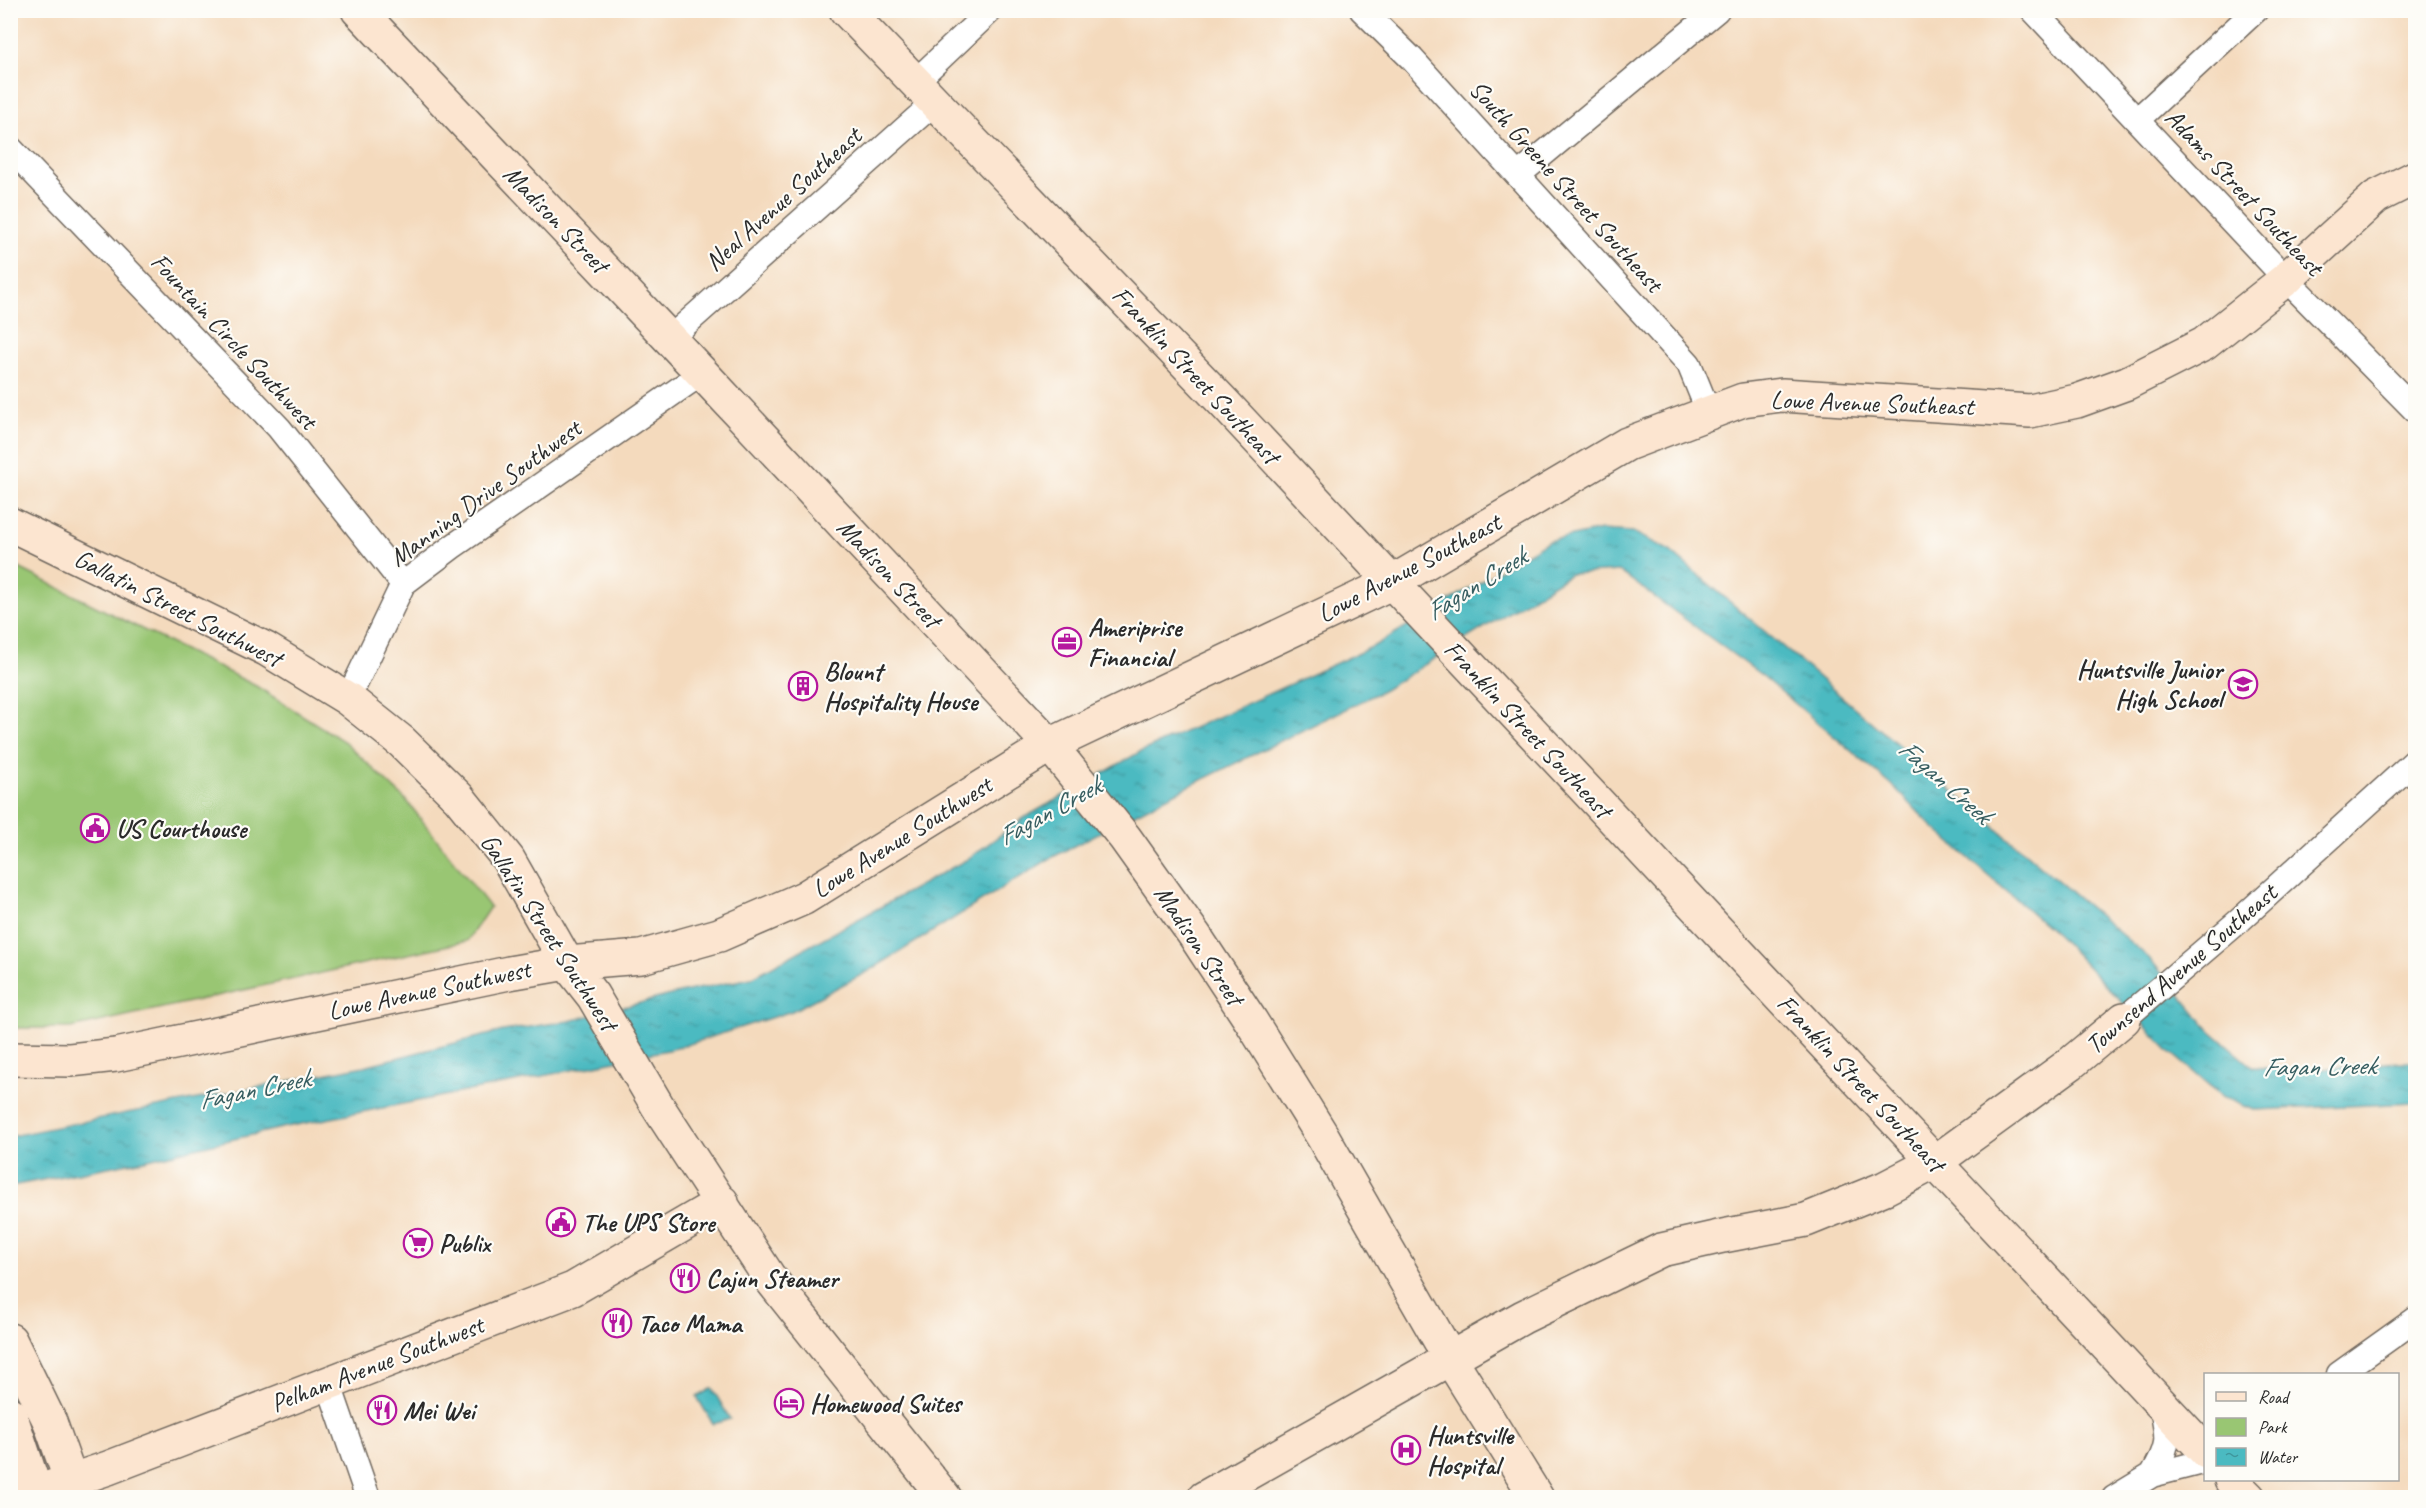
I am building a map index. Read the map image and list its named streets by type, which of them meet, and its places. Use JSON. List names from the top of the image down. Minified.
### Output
{"streets":{"street":["South Greene Street Southeast","Adams Street Southeast","Neal Avenue Southeast","Madison Street","Fountain Circle Southwest","Franklin Street Southeast","Lowe Avenue Southeast","Manning Drive Southwest","Gallatin Street Southwest","Lowe Avenue Southwest","Townsend Avenue Southeast","Pelham Avenue Southwest"]},"crossings":[["South Greene Street Southeast","Lowe Avenue Southeast"],["Adams Street Southeast","Lowe Avenue Southeast"],["Neal Avenue Southeast","Madison Street"],["Neal Avenue Southeast","Franklin Street Southeast"],["Madison Street","Lowe Avenue Southeast"],["Madison Street","Manning Drive Southwest"],["Madison Street","Lowe Avenue Southwest"],["Madison Street","Townsend Avenue Southeast"],["Fountain Circle Southwest","Manning Drive Southwest"],["Franklin Street Southeast","Lowe Avenue Southeast"],["Franklin Street Southeast","Townsend Avenue Southeast"],["Lowe Avenue Southeast","Lowe Avenue Southwest"],["Manning Drive Southwest","Gallatin Street Southwest"],["Gallatin Street Southwest","Lowe Avenue Southwest"],["Gallatin Street Southwest","Pelham Avenue Southwest"]],"water":["Fagan Creek"],"places":{"office":["Ameriprise Financial"],"school or university":["Huntsville Junior High School"],"building":["Blount Hospitality House"],"public building":["US Courthouse","The UPS Store"],"supermarket":["Publix"],"restaurant":["Cajun Steamer","Taco Mama","Mei Wei"],"hotel":["Homewood Suites"],"hospital":["Huntsville Hospital"]},"legend":["Road","Park","Water"]}
